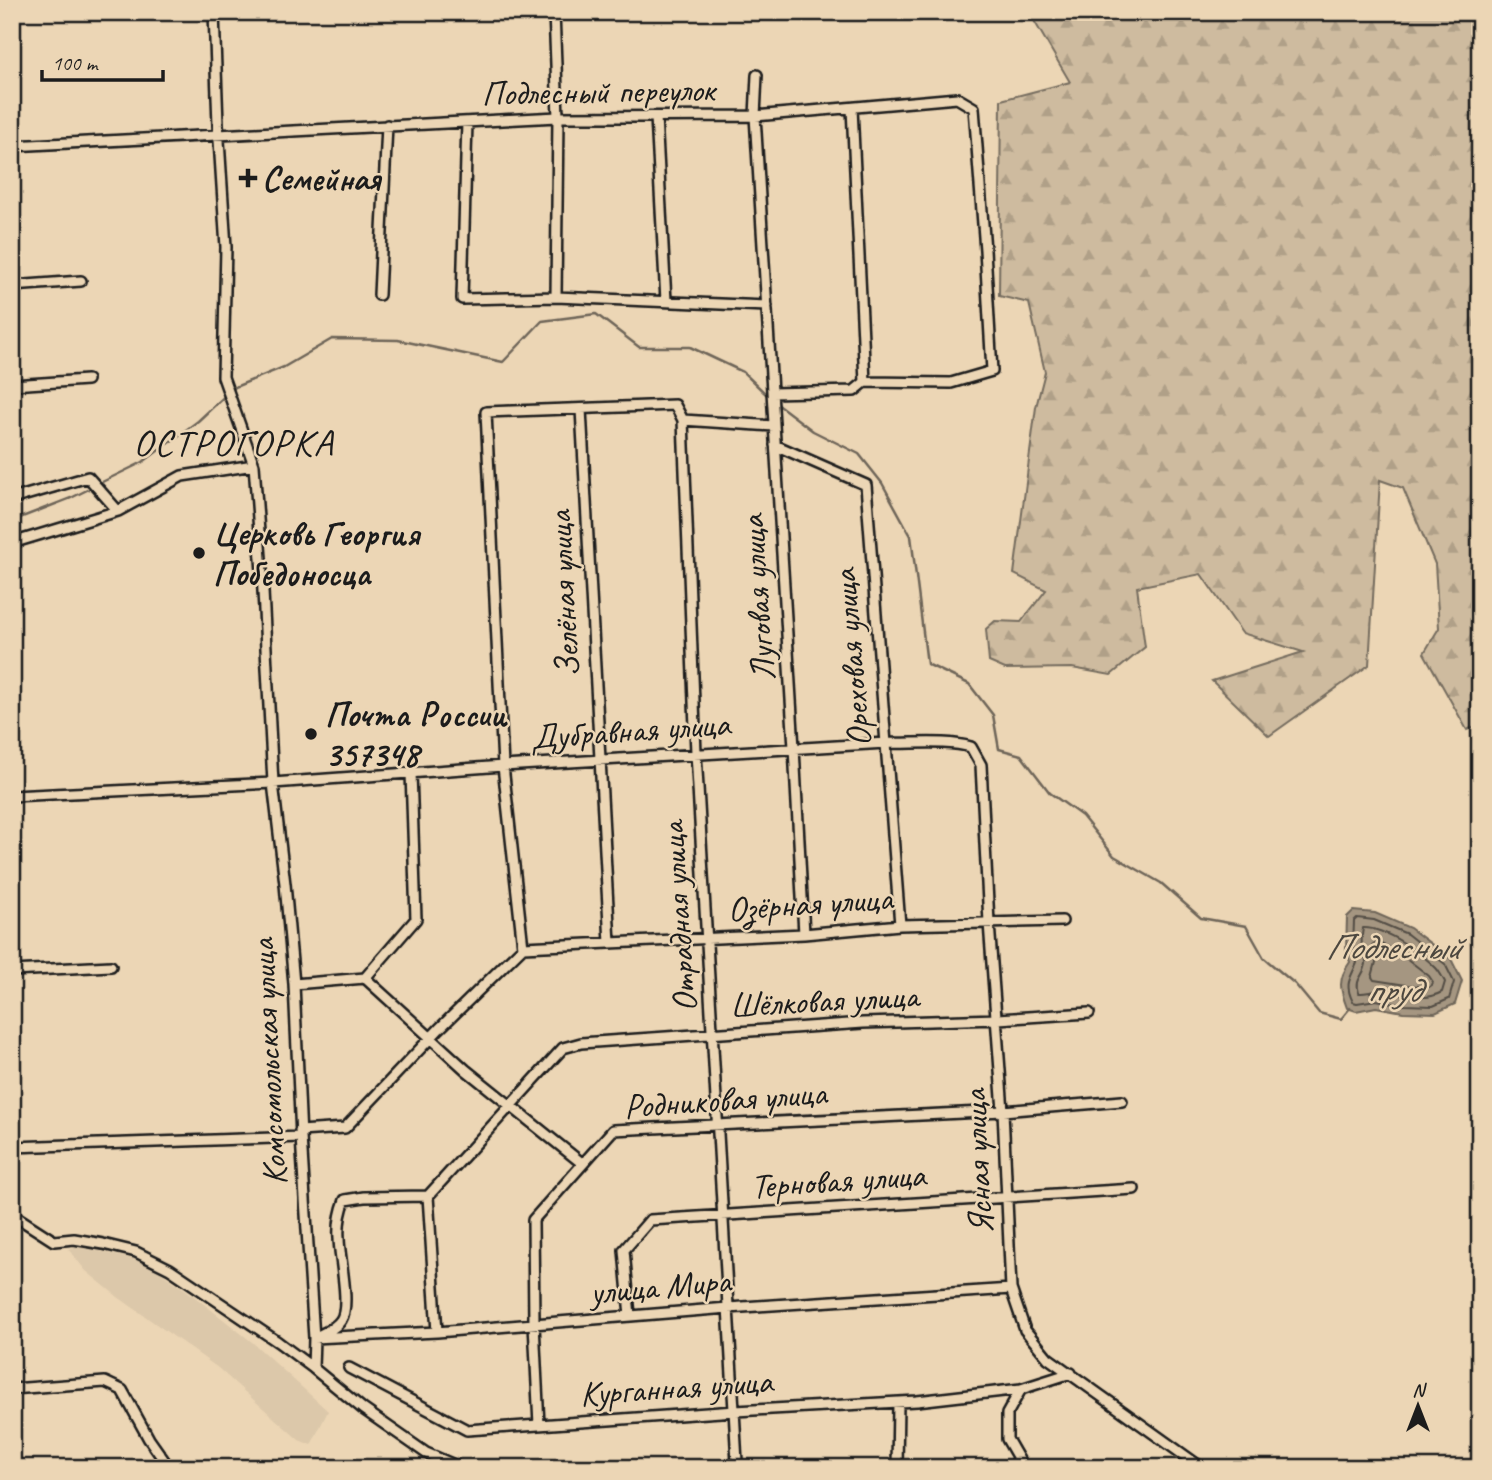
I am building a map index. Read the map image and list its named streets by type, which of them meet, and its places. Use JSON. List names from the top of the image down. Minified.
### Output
{"streets":{"street":["Подлесный переулок","Зелёная улица","Луговая улица","Ореховая улица","Дубравная улица","Озёрная улица","Отрадная улица","Шёлковая улица","Комсомольская улица","Родниковая улица","Ясная улица","Терновая улица","улица Мира","Курганная улица"]},"crossings":[["Подлесный переулок","Комсомольская улица"],["Зелёная улица","Дубравная улица"],["Зелёная улица","Озёрная улица"],["Луговая улица","Ореховая улица"],["Луговая улица","Дубравная улица"],["Луговая улица","Озёрная улица"],["Ореховая улица","Дубравная улица"],["Ореховая улица","Озёрная улица"],["Дубравная улица","Отрадная улица"],["Дубравная улица","Комсомольская улица"],["Дубравная улица","Ясная улица"],["Озёрная улица","Отрадная улица"],["Озёрная улица","Ясная улица"],["Отрадная улица","Шёлковая улица"],["Отрадная улица","Родниковая улица"],["Отрадная улица","Терновая улица"],["Отрадная улица","улица Мира"],["Отрадная улица","Курганная улица"],["Шёлковая улица","Ясная улица"],["Комсомольская улица","улица Мира"],["Родниковая улица","Ясная улица"],["Родниковая улица","улица Мира"],["Родниковая улица","Курганная улица"],["Ясная улица","Терновая улица"],["Ясная улица","улица Мира"],["Ясная улица","Курганная улица"],["Терновая улица","улица Мира"]],"districts":["ОСТРОГОРКА"],"water":["Подлесный пруд"],"places":{"health":["Семейная"],"other":["Церковь Георгия Победоносца","Почта России 357348"]},"scale_bar":"100 m","north":"top"}
